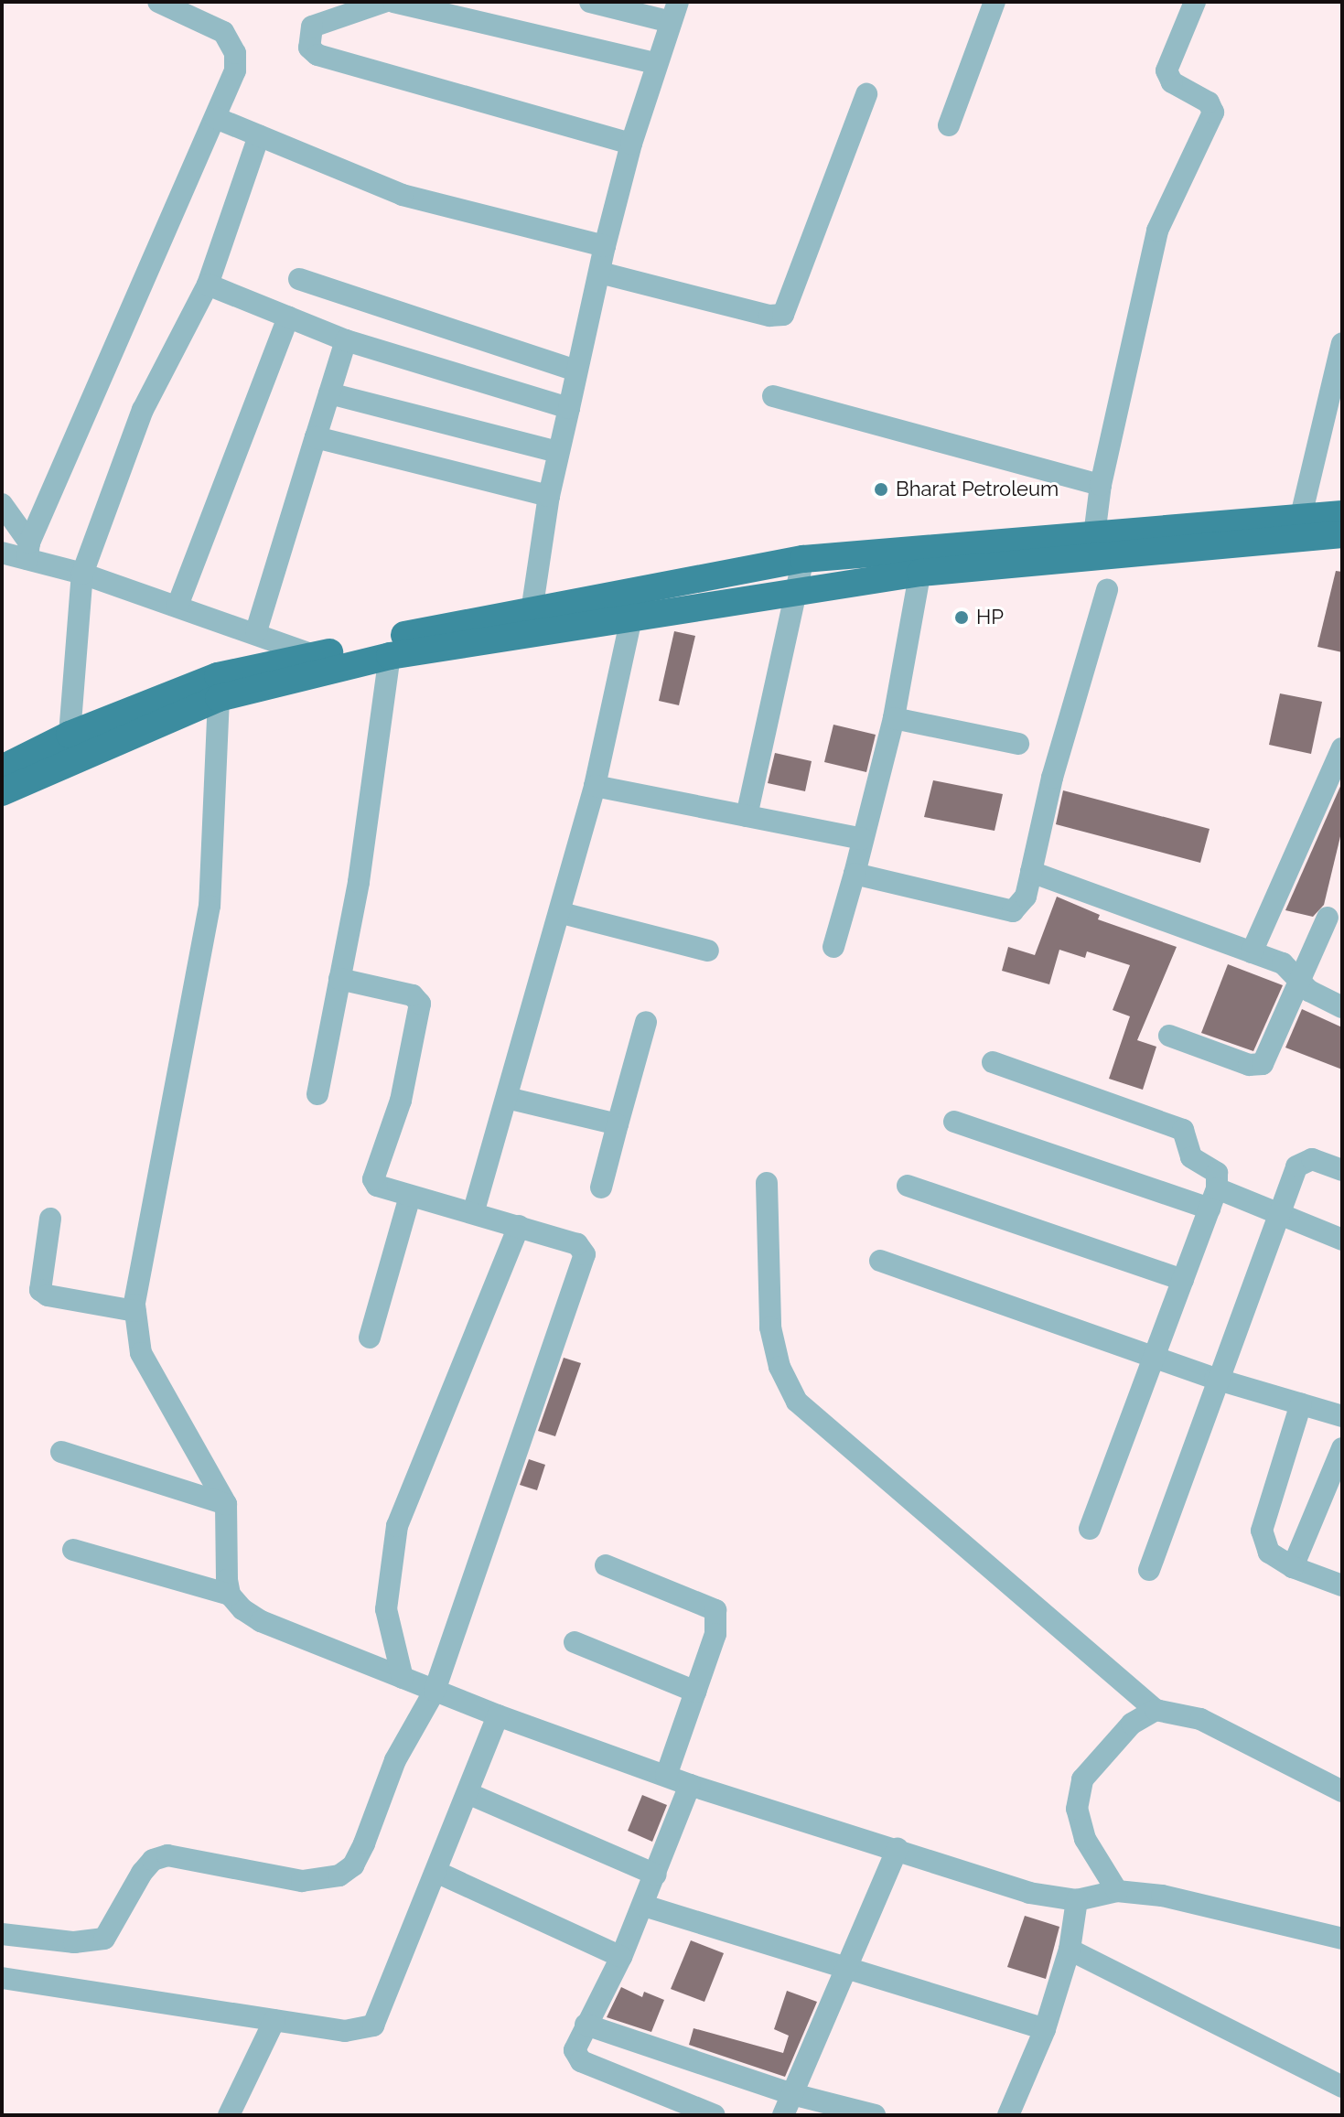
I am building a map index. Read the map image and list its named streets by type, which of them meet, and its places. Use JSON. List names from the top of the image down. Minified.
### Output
{"places":["Bharat Petroleum","HP"]}
